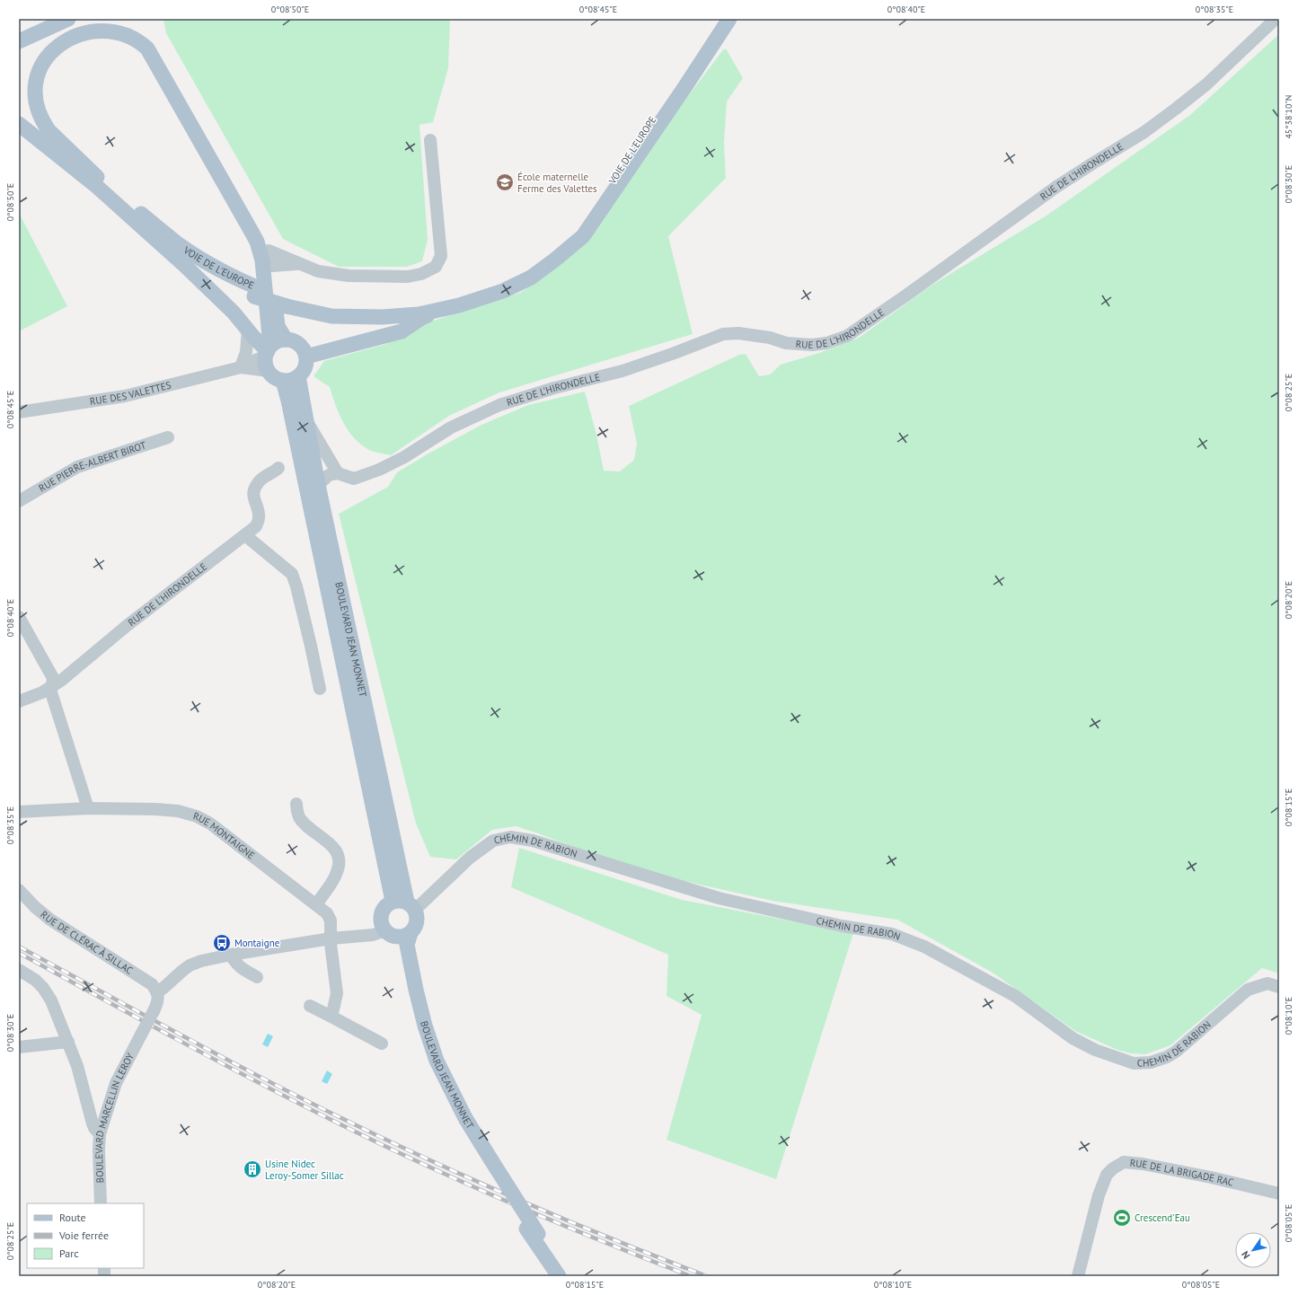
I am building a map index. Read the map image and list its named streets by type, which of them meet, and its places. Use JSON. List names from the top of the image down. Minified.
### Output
{"streets":{"main road":["VOIE DE L'EUROPE","BOULEVARD JEAN MONNET"],"street":["RUE DE L'HIRONDELLE","RUE DES VALETTES","RUE PIERRE-ALBERT BIROT","RUE MONTAIGNE","CHEMIN DE RABION","RUE DE CLÉRAC À SILLAC","BOULEVARD MARCELLIN LEROY","RUE DE LA BRIGADE RAC"]},"crossings":[["RUE DES VALETTES","BOULEVARD JEAN MONNET"],["BOULEVARD JEAN MONNET","CHEMIN DE RABION"],["RUE DE CLÉRAC À SILLAC","BOULEVARD MARCELLIN LEROY"]],"places":{"school or university":["École maternelle Ferme des Valettes"],"bus stop":["Montaigne"],"building":["Usine Nidec Leroy-Somer Sillac"],"sports":["Crescend'Eau"]},"legend":["Route","Voie ferrée","Parc"],"north":"bottom left","coordinates":["0°08'50\"E","0°08'45\"E","0°08'40\"E","0°08'35\"E","45°38'10\"N","0°08'30\"E","0°08'25\"E","0°08'20\"E","0°08'15\"E","0°08'10\"E","0°08'05\"E"]}
